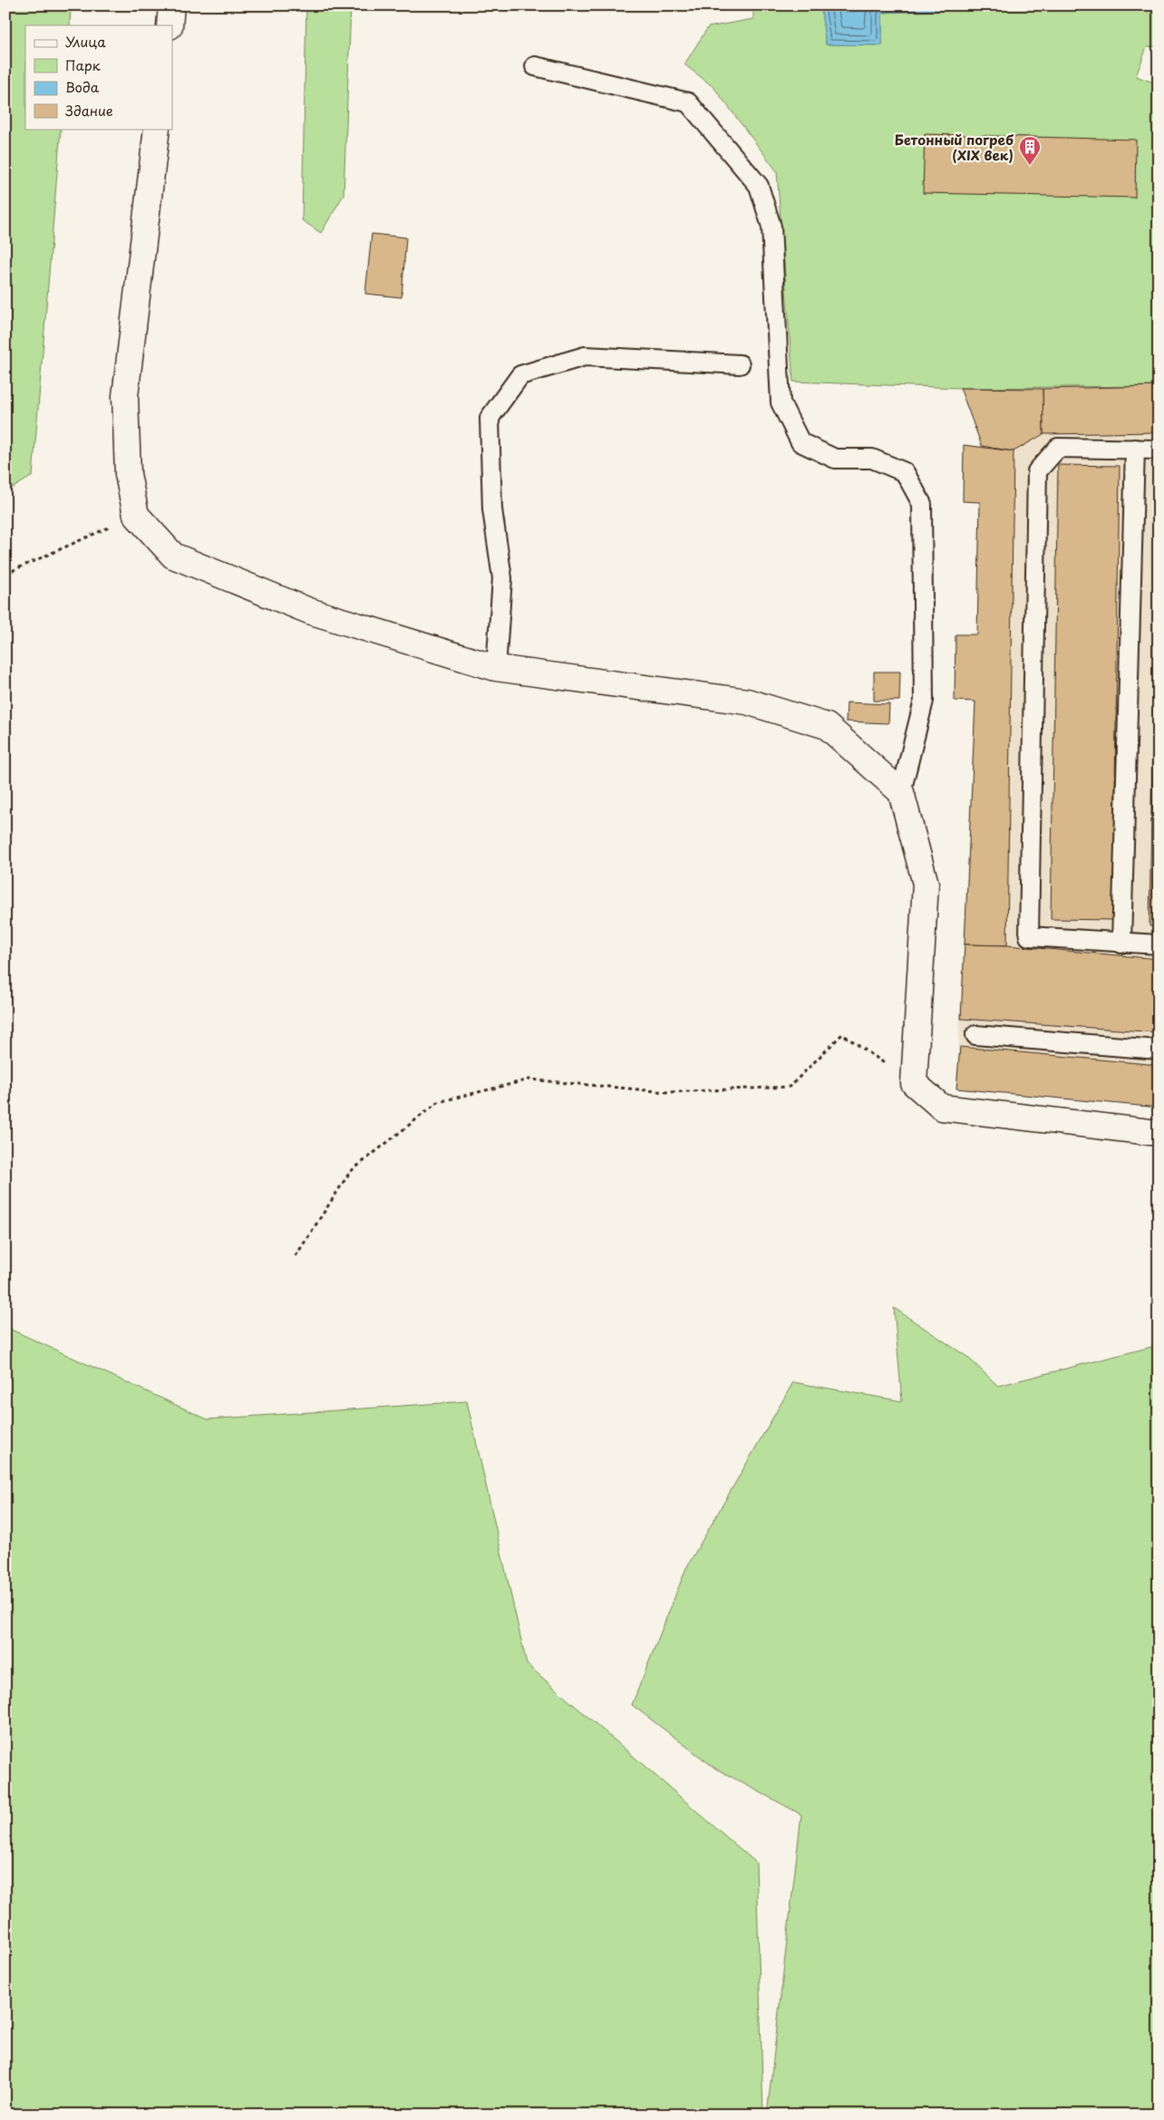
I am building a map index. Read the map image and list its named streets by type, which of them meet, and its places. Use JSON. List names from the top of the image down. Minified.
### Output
{"places":{"building":["Бетонный погреб (ХIX век)"]},"legend":["Улица","Парк","Вода","Здание"]}
